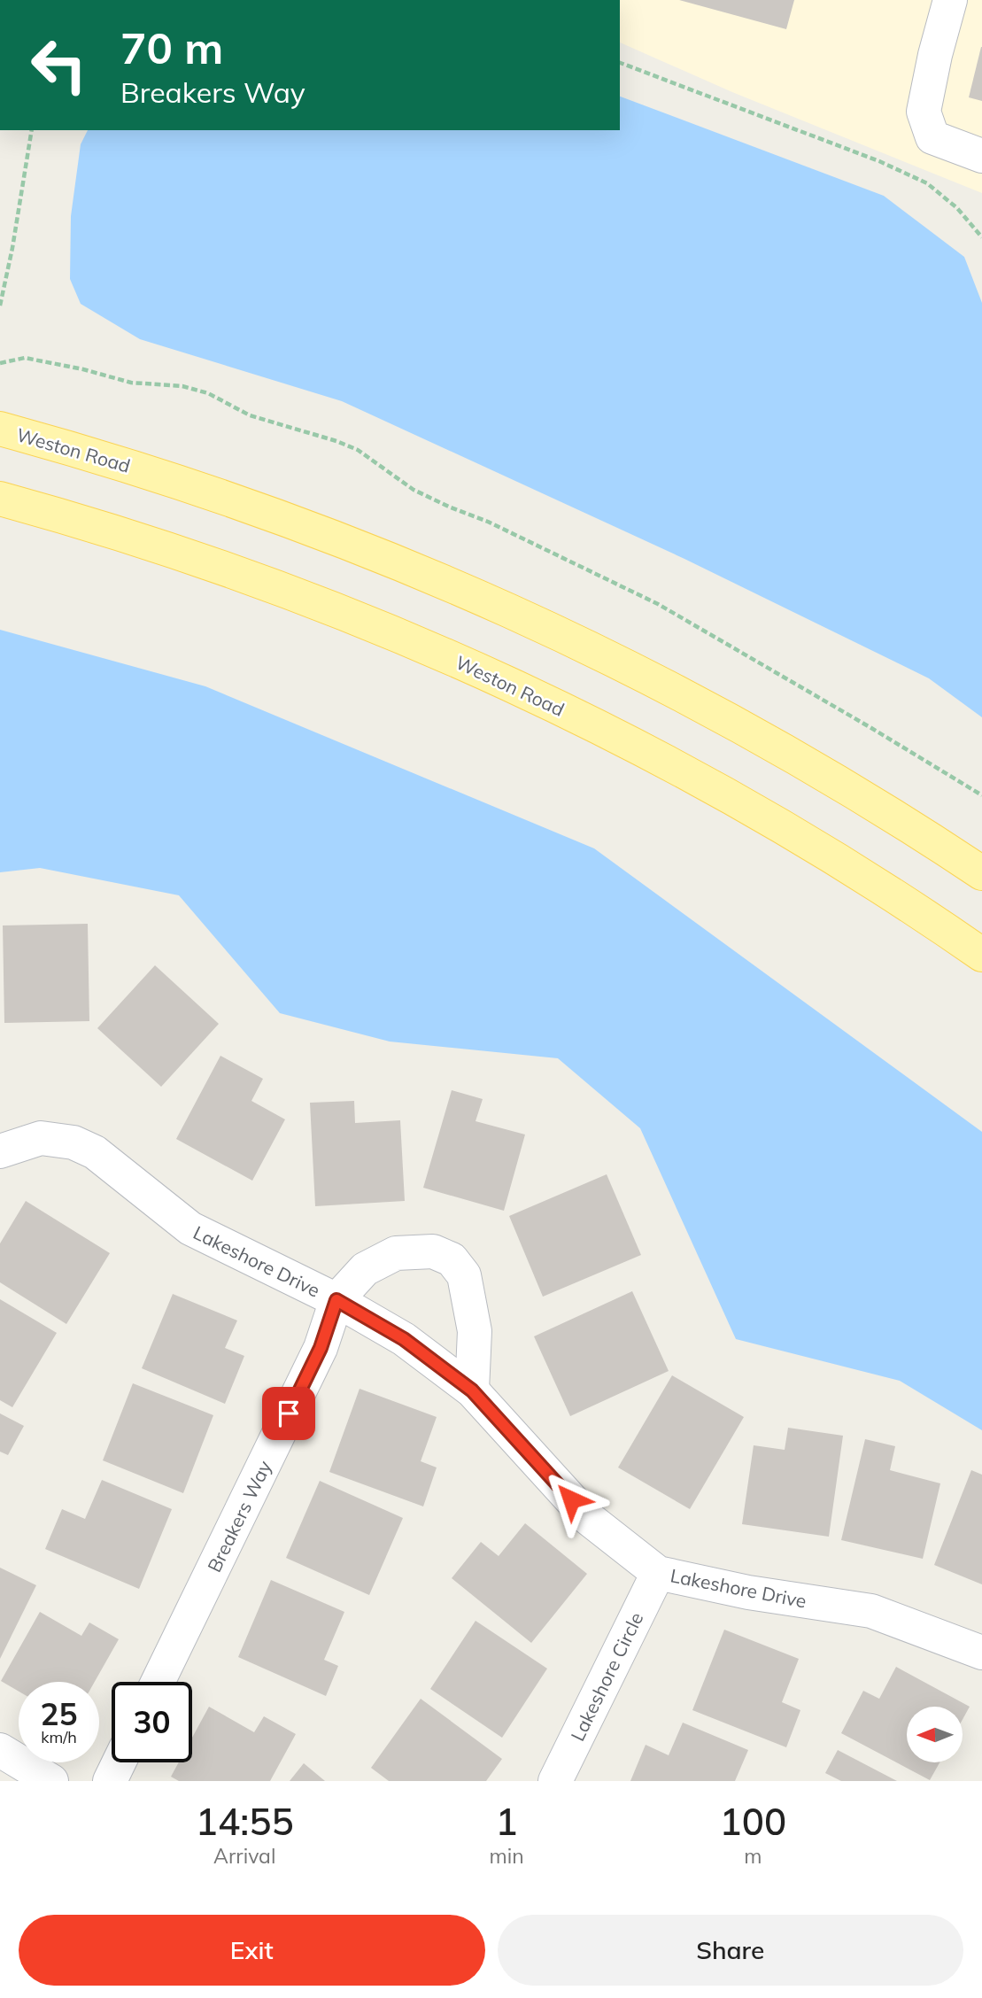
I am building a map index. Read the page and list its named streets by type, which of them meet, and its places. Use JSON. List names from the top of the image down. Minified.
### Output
{"streets":{"main road":["Weston Road"],"street":["Lakeshore Drive","Breakers Way","Lakeshore Circle"]},"crossings":[["Lakeshore Drive","Breakers Way"],["Lakeshore Drive","Lakeshore Circle"]],"north":"left","page":{"turn":["70 m","Breakers Way"],"speed":"25 km/h","limit":"30","eta":["14:55","Arrival","1","min","100","m"],"buttons":["Exit","Share"]}}
